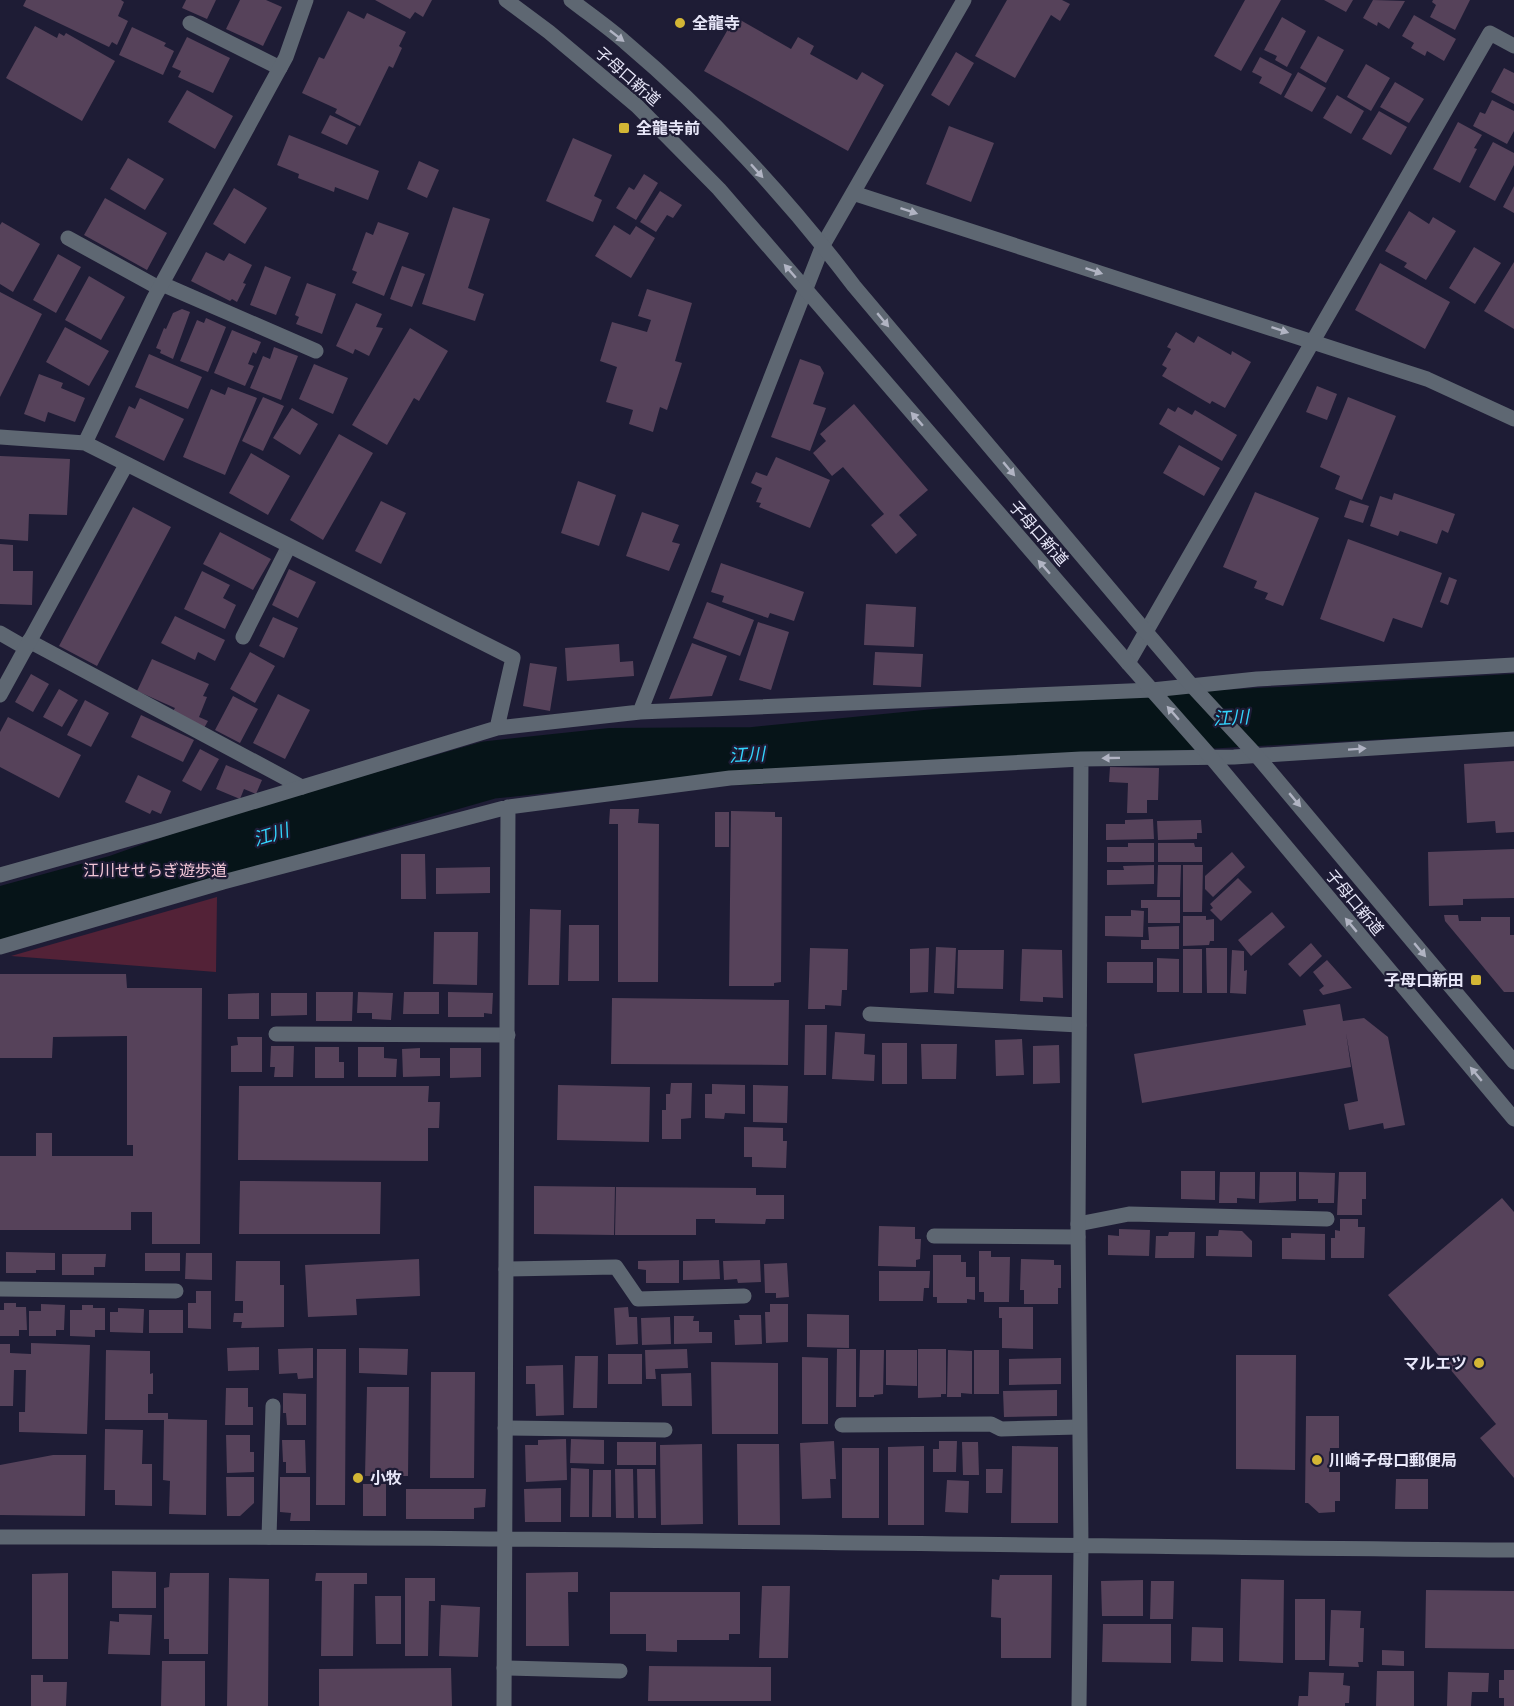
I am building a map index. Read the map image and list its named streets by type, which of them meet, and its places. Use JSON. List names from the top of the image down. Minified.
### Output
{"streets":{"street":["子母口新道"]},"water":["江川"],"parks":["江川せせらぎ遊歩道"],"places":{"other":["全龍寺","マルエツ","川崎子母口郵便局","小牧"],"transit":["全龍寺前","子母口新田"]}}
